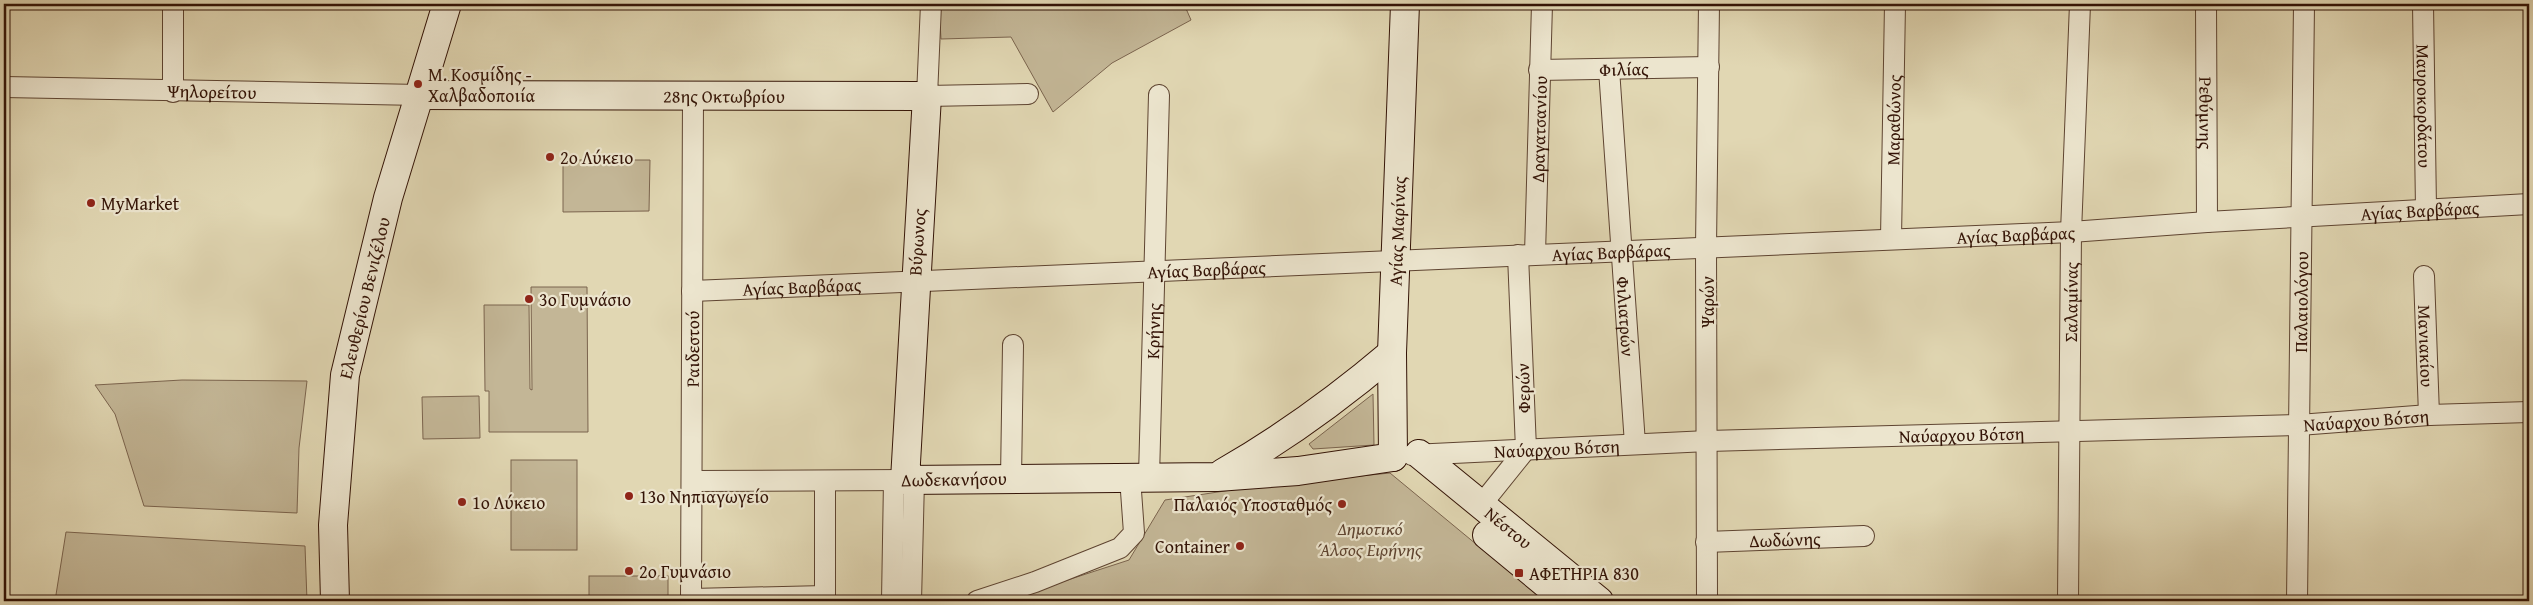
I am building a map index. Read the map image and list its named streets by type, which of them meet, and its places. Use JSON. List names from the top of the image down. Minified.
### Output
{"streets":{"street":["Φιλίας","Ψηλορείτου","28ης Οκτωβρίου","Μαυροκορδάτου","Ρεθύμνης","Μαραθώνος","Δραγατσανίου","Αγίας Βαρβάρας","Αγίας Μαρίνας","Βύρωνος","Ελευθερίου Βενιζέλου","Ψαρών","Σαλαμίνας","Παλαιολόγου","Φιλιατρών","Κρήνης","Μανιακίου","Ραιδεστού","Φερών","Ναύαρχου Βότση","Δωδεκανήσου","Νέστου","Δωδώνης"]},"crossings":[["Φιλίας","Δραγατσανίου"],["Φιλίας","Ψαρών"],["Φιλίας","Φιλιατρών"],["Ψηλορείτου","28ης Οκτωβρίου"],["Ψηλορείτου","Ελευθερίου Βενιζέλου"],["28ης Οκτωβρίου","Βύρωνος"],["28ης Οκτωβρίου","Ελευθερίου Βενιζέλου"],["28ης Οκτωβρίου","Ραιδεστού"],["Μαυροκορδάτου","Αγίας Βαρβάρας"],["Ρεθύμνης","Αγίας Βαρβάρας"],["Μαραθώνος","Αγίας Βαρβάρας"],["Δραγατσανίου","Αγίας Βαρβάρας"],["Δραγατσανίου","Φερών"],["Αγίας Βαρβάρας","Αγίας Μαρίνας"],["Αγίας Βαρβάρας","Βύρωνος"],["Αγίας Βαρβάρας","Ψαρών"],["Αγίας Βαρβάρας","Σαλαμίνας"],["Αγίας Βαρβάρας","Παλαιολόγου"],["Αγίας Βαρβάρας","Φιλιατρών"],["Αγίας Βαρβάρας","Κρήνης"],["Αγίας Βαρβάρας","Ραιδεστού"],["Αγίας Βαρβάρας","Φερών"],["Αγίας Μαρίνας","Ναύαρχου Βότση"],["Αγίας Μαρίνας","Δωδεκανήσου"],["Αγίας Μαρίνας","Νέστου"],["Βύρωνος","Δωδεκανήσου"],["Ψαρών","Ναύαρχου Βότση"],["Ψαρών","Δωδώνης"],["Σαλαμίνας","Ναύαρχου Βότση"],["Παλαιολόγου","Ναύαρχου Βότση"],["Φιλιατρών","Ναύαρχου Βότση"],["Κρήνης","Δωδεκανήσου"],["Μανιακίου","Ναύαρχου Βότση"],["Ραιδεστού","Δωδεκανήσου"],["Φερών","Ναύαρχου Βότση"],["Ναύαρχου Βότση","Δωδεκανήσου"],["Ναύαρχου Βότση","Νέστου"],["Δωδεκανήσου","Νέστου"]],"parks":["Δημοτικό Άλσος Ειρήνης"],"places":{"other":["Μ. Κοσμίδης - Χαλβαδοποιία","2ο Λύκειο","MyMarket","3ο Γυμνάσιο","13ο Νηπιαγωγείο","1ο Λύκειο","Παλαιός Υποσταθμός","Container","2ο Γυμνάσιο"],"transit":["ΑΦΕΤΗΡΙΑ 830"]}}
